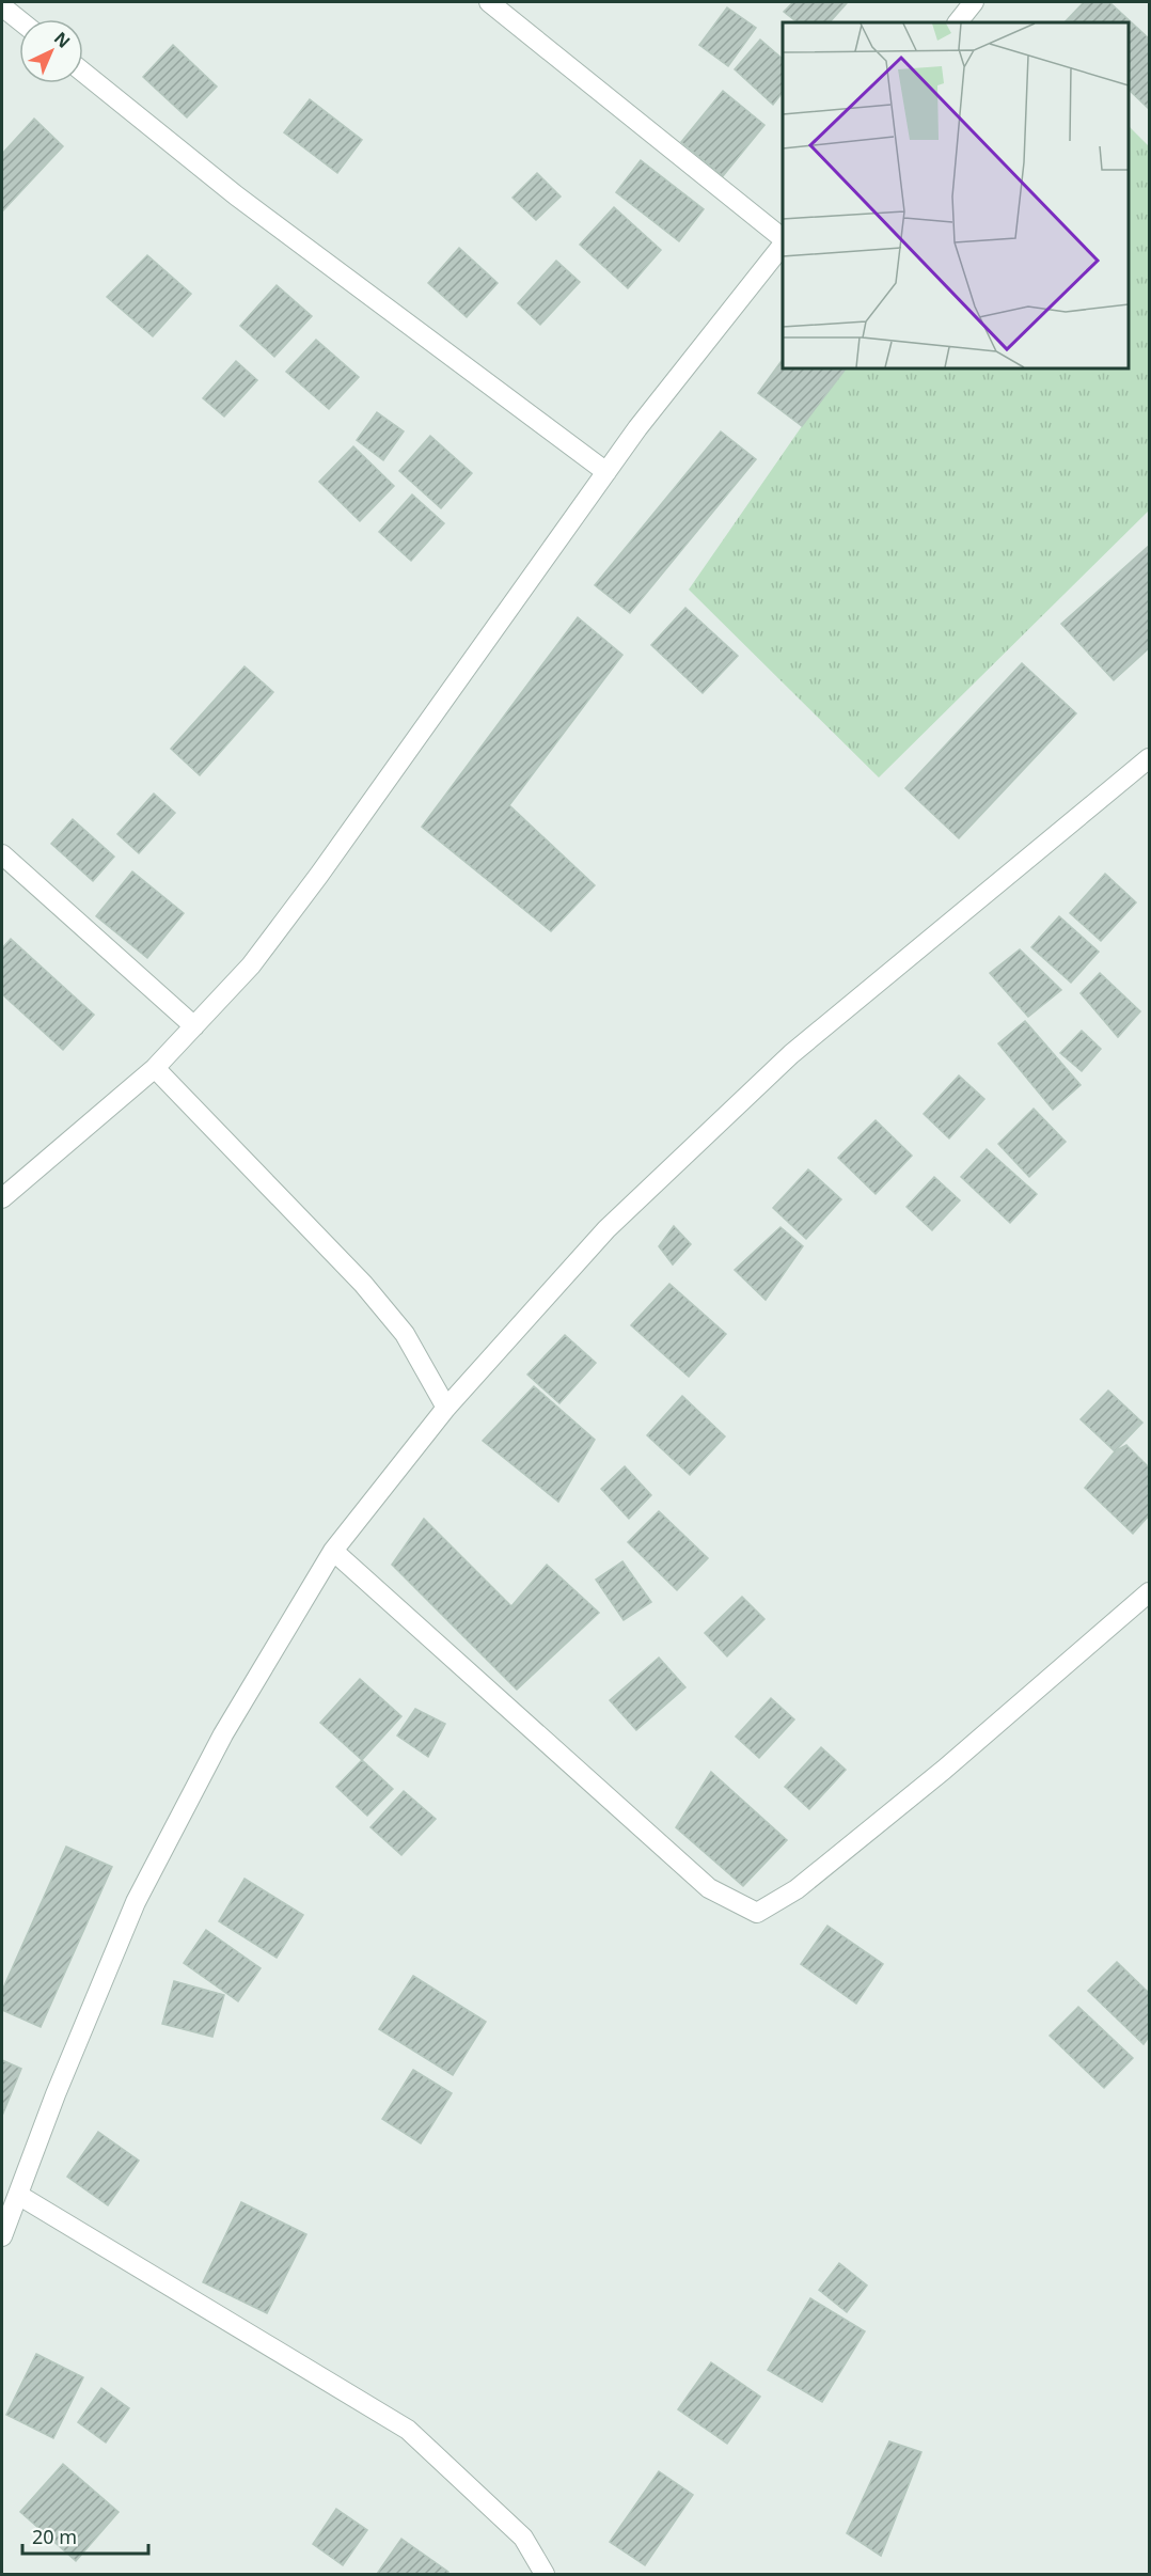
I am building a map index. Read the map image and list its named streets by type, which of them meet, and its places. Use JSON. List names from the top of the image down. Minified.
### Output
{"scale_bar":"20 m","north":"top right"}
